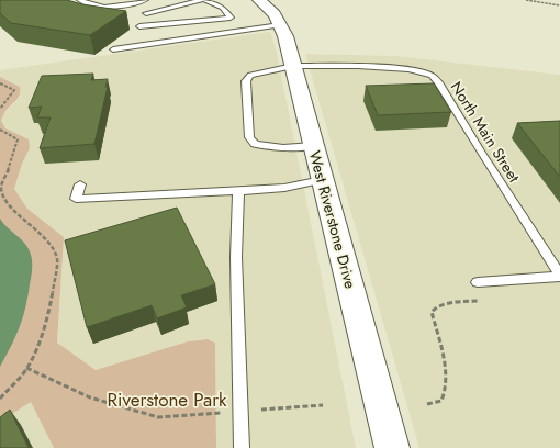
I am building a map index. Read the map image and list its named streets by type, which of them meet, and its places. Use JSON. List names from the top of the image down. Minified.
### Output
{"streets":{"street":["West Riverstone Drive"],"lane":["North Main Street"]},"crossings":[["North Main Street","West Riverstone Drive"]],"parks":["Riverstone Park"]}
